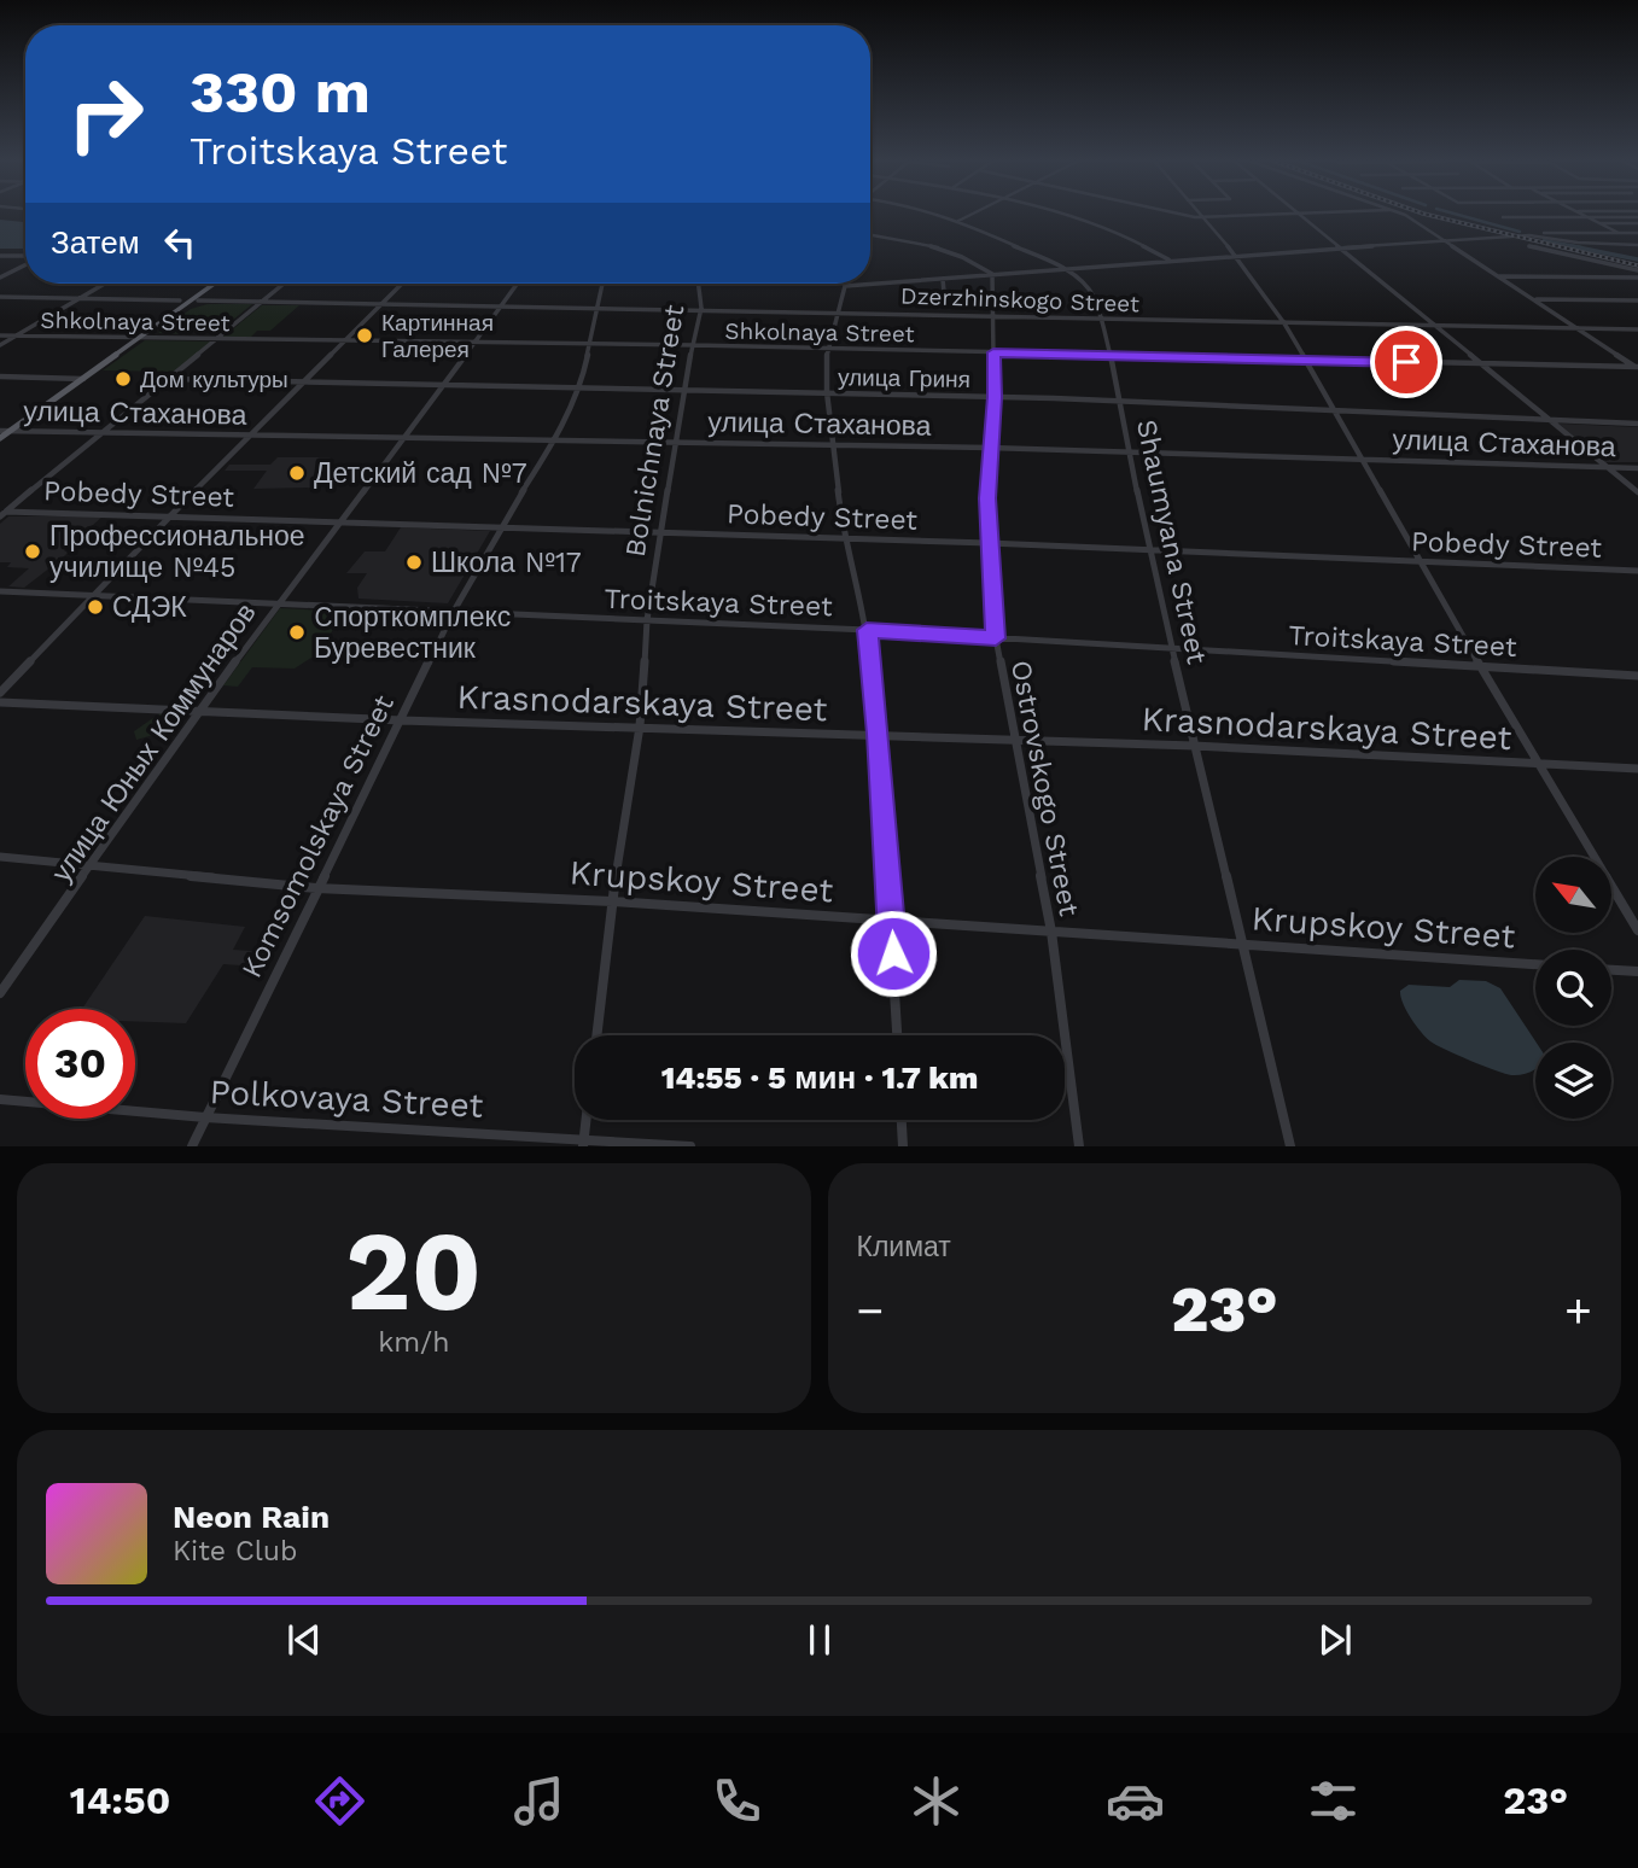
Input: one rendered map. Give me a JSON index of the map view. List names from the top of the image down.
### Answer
{
  "streets": {
    "street": [
      "Dzerzhinskogo Street",
      "Shkolnaya Street",
      "улица Гриня",
      "улица Стаханова",
      "Bolnichnaya Street",
      "Pobedy Street",
      "Shaumyana Street",
      "Troitskaya Street",
      "Krasnodarskaya Street",
      "улица Юных Коммунаров",
      "Ostrovskogo Street",
      "Komsomolskaya Street",
      "Krupskoy Street",
      "Polkovaya Street"
    ]
  },
  "crossings": [
    ["Dzerzhinskogo Street", "Bolnichnaya Street"],
    ["Dzerzhinskogo Street", "Shaumyana Street"],
    ["Dzerzhinskogo Street", "улица Юных Коммунаров"],
    ["Dzerzhinskogo Street", "Ostrovskogo Street"],
    ["Dzerzhinskogo Street", "Komsomolskaya Street"],
    ["Shkolnaya Street", "Bolnichnaya Street"],
    ["Shkolnaya Street", "Shaumyana Street"],
    ["Shkolnaya Street", "улица Юных Коммунаров"],
    ["Shkolnaya Street", "Ostrovskogo Street"],
    ["Shkolnaya Street", "Komsomolskaya Street"],
    ["улица Гриня", "Bolnichnaya Street"],
    ["улица Гриня", "Shaumyana Street"],
    ["улица Гриня", "улица Юных Коммунаров"],
    ["улица Гриня", "Ostrovskogo Street"],
    ["улица Гриня", "Komsomolskaya Street"],
    ["улица Стаханова", "Bolnichnaya Street"],
    ["улица Стаханова", "Shaumyana Street"],
    ["улица Стаханова", "улица Юных Коммунаров"],
    ["улица Стаханова", "Ostrovskogo Street"],
    ["улица Стаханова", "Komsomolskaya Street"],
    ["Bolnichnaya Street", "Pobedy Street"],
    ["Bolnichnaya Street", "Troitskaya Street"],
    ["Bolnichnaya Street", "Krasnodarskaya Street"],
    ["Bolnichnaya Street", "Krupskoy Street"],
    ["Pobedy Street", "Shaumyana Street"],
    ["Pobedy Street", "улица Юных Коммунаров"],
    ["Pobedy Street", "Ostrovskogo Street"],
    ["Pobedy Street", "Komsomolskaya Street"],
    ["Shaumyana Street", "Troitskaya Street"],
    ["Shaumyana Street", "Krasnodarskaya Street"],
    ["Shaumyana Street", "Krupskoy Street"],
    ["Troitskaya Street", "улица Юных Коммунаров"],
    ["Troitskaya Street", "Ostrovskogo Street"],
    ["Troitskaya Street", "Komsomolskaya Street"],
    ["Krasnodarskaya Street", "улица Юных Коммунаров"],
    ["Krasnodarskaya Street", "Ostrovskogo Street"],
    ["Krasnodarskaya Street", "Komsomolskaya Street"],
    ["улица Юных Коммунаров", "Krupskoy Street"],
    ["Ostrovskogo Street", "Krupskoy Street"],
    ["Komsomolskaya Street", "Krupskoy Street"],
    ["Komsomolskaya Street", "Polkovaya Street"]
  ],
  "places": [
    "Картинная Галерея",
    "Дом культуры",
    "Детский сад №7",
    "Профессиональное училище №45",
    "Школа №17",
    "СДЭК",
    "Cпорткомплекс Буревестник"
  ],
  "north": "top left",
  "page": {
    "turn": ["330 m", "Troitskaya Street"],
    "then": "Затем",
    "limit": "30",
    "trip": "14:55 · 5 мин · 1.7 km",
    "tile": [
      ["20", "km/h"],
      "Климат"
    ],
    "heat": ["−", "23°", "+"],
    "song": ["Neon Rain", "Kite Club"],
    "tabs": ["14:50", "23°"]
  }
}
